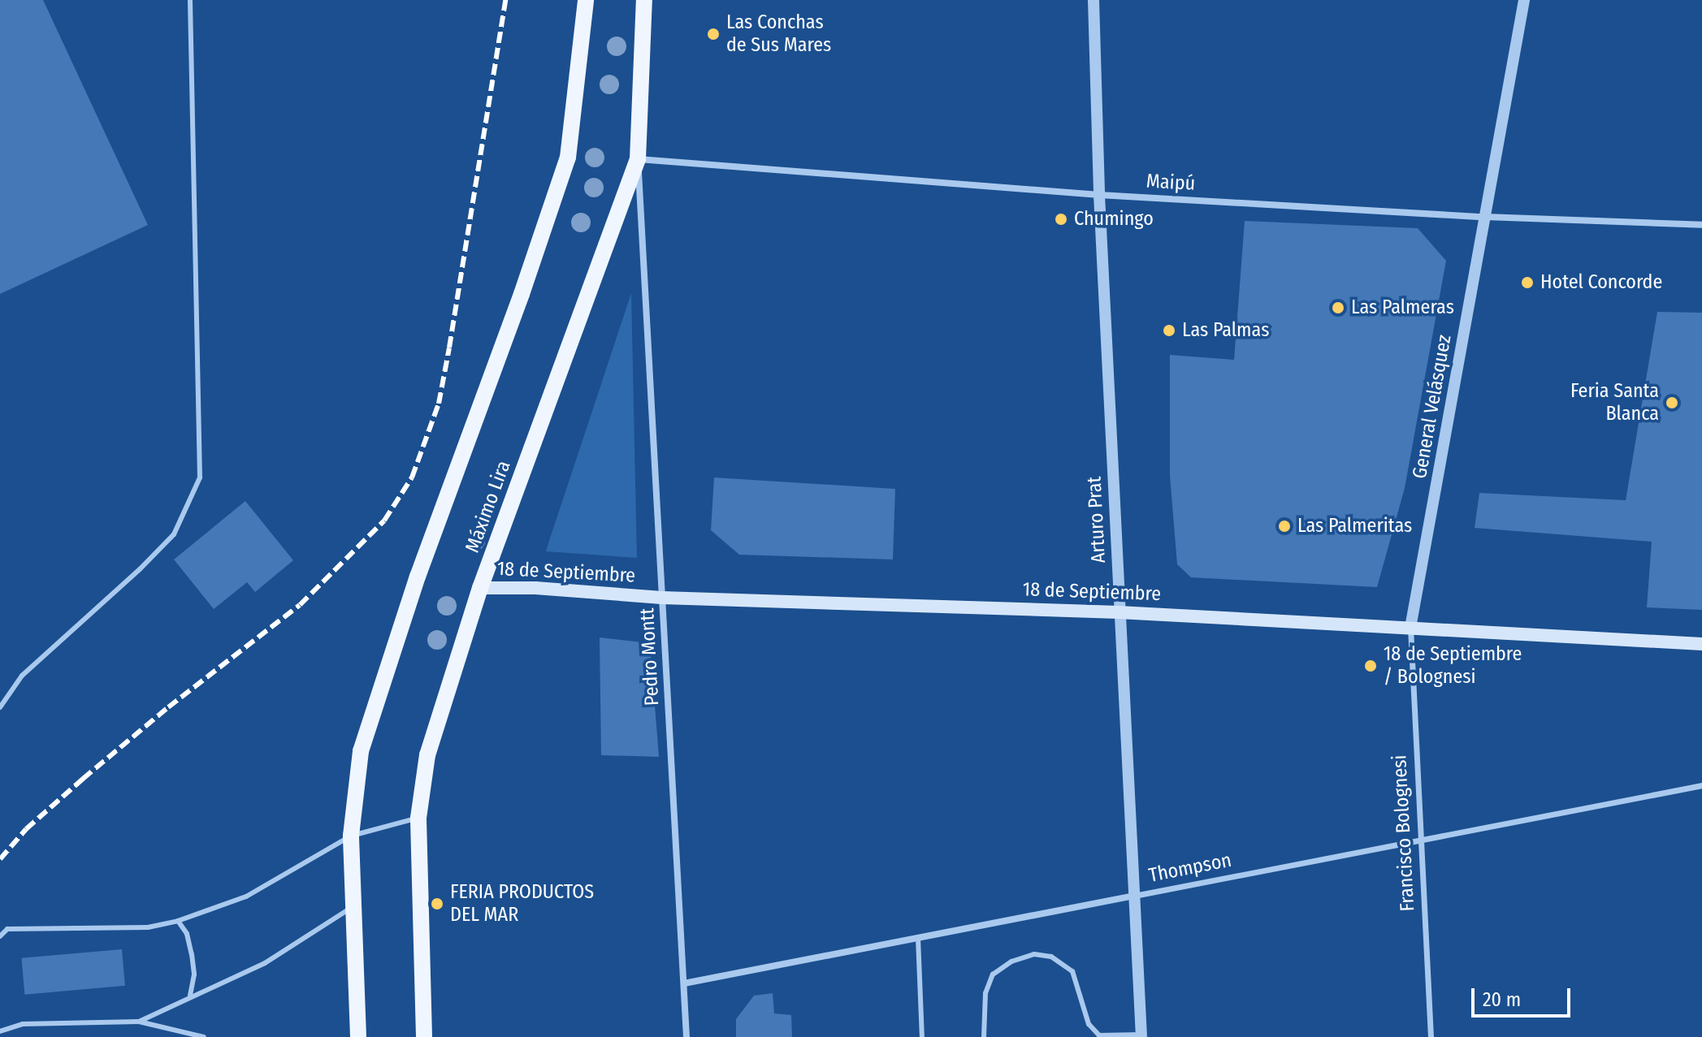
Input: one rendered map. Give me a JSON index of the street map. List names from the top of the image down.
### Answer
{
  "streets": {
    "main road": ["Máximo Lira", "18 de Septiembre"],
    "street": [
      "Maipú",
      "General Velásquez",
      "Arturo Prat",
      "Pedro Montt",
      "Francisco Bolognesi",
      "Thompson"
    ]
  },
  "crossings": [
    ["Maipú", "General Velásquez"],
    ["Maipú", "Máximo Lira"],
    ["Maipú", "Arturo Prat"],
    ["Maipú", "Pedro Montt"],
    ["General Velásquez", "18 de Septiembre"],
    ["General Velásquez", "Francisco Bolognesi"],
    ["Máximo Lira", "18 de Septiembre"],
    ["Máximo Lira", "Pedro Montt"],
    ["Arturo Prat", "18 de Septiembre"],
    ["Arturo Prat", "Thompson"],
    ["18 de Septiembre", "Pedro Montt"],
    ["18 de Septiembre", "Francisco Bolognesi"],
    ["Pedro Montt", "Thompson"],
    ["Francisco Bolognesi", "Thompson"]
  ],
  "places": [
    "Las Conchas de Sus Mares",
    "Chumingo",
    "Hotel Concorde",
    "Las Palmeras",
    "Las Palmas",
    "Feria Santa Blanca",
    "Las Palmeritas",
    "18 de Septiembre / Bolognesi",
    "FERIA PRODUCTOS DEL MAR"
  ],
  "scale_bar": "20 m"
}
